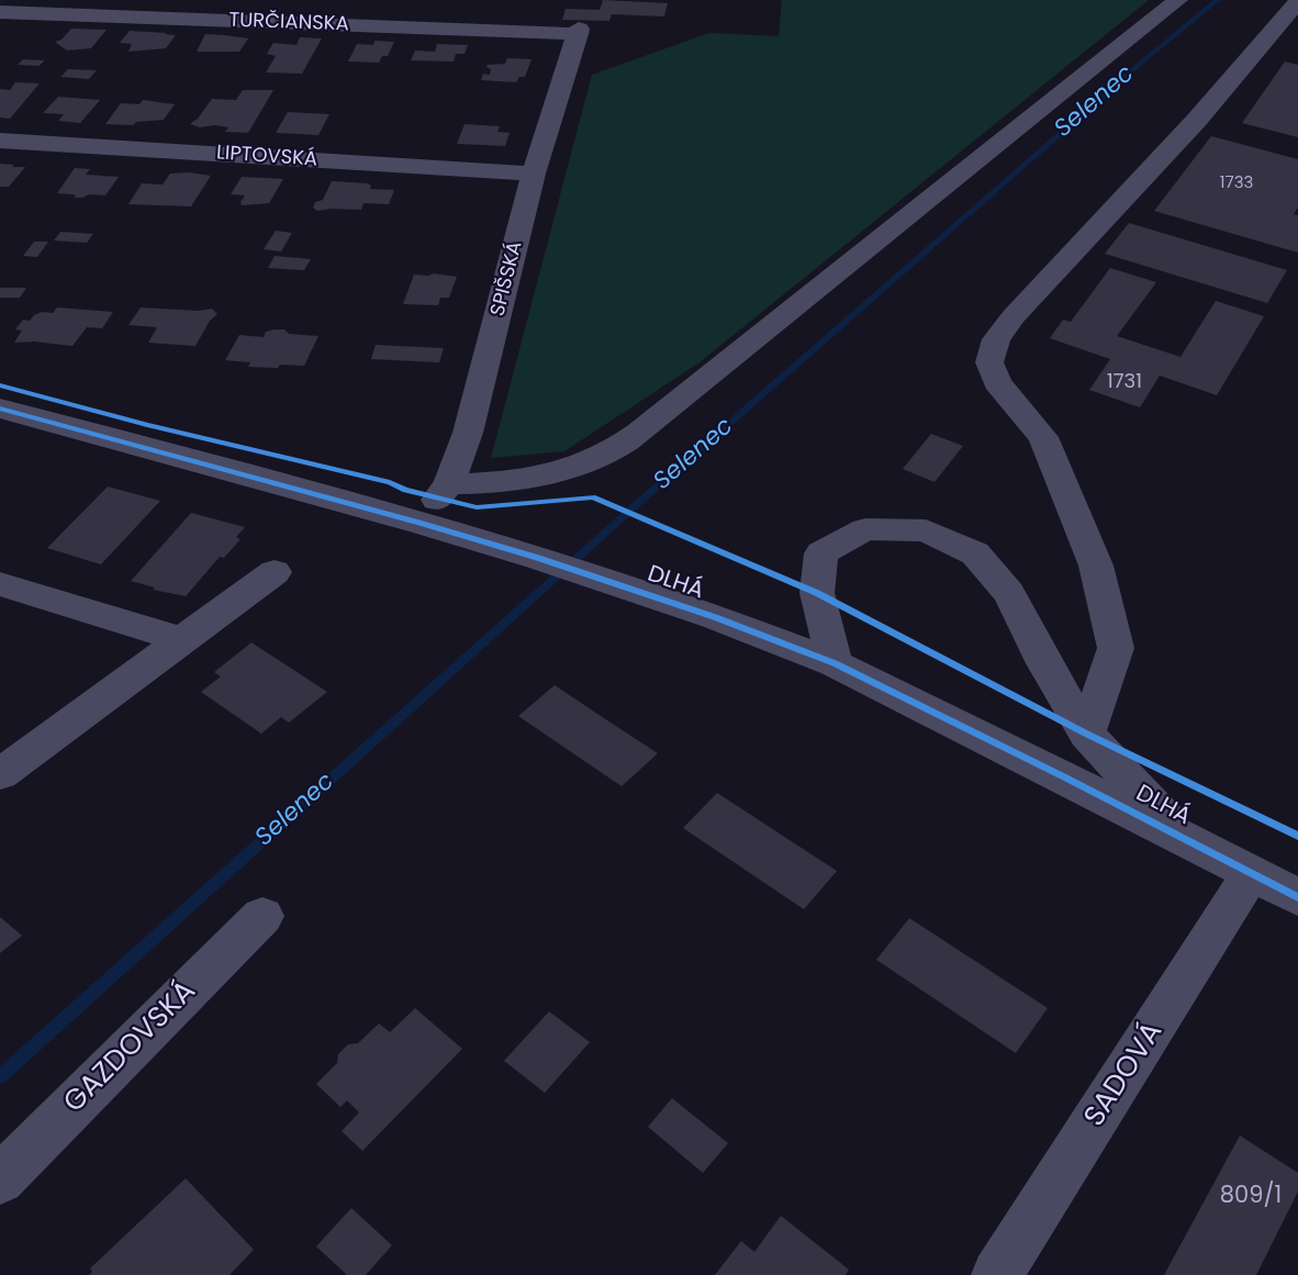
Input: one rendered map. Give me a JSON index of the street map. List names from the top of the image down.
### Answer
{
  "streets": {
    "street": [
      "TURČIANSKA",
      "LIPTOVSKÁ",
      "SPIŠSKÁ",
      "DLHÁ",
      "GAZDOVSKÁ",
      "SADOVÁ"
    ]
  },
  "crossings": [
    ["TURČIANSKA", "SPIŠSKÁ"],
    ["LIPTOVSKÁ", "SPIŠSKÁ"],
    ["SPIŠSKÁ", "DLHÁ"],
    ["DLHÁ", "SADOVÁ"]
  ],
  "water": ["Selenec"],
  "house_numbers": ["1733", "1731", "809/1"]
}
